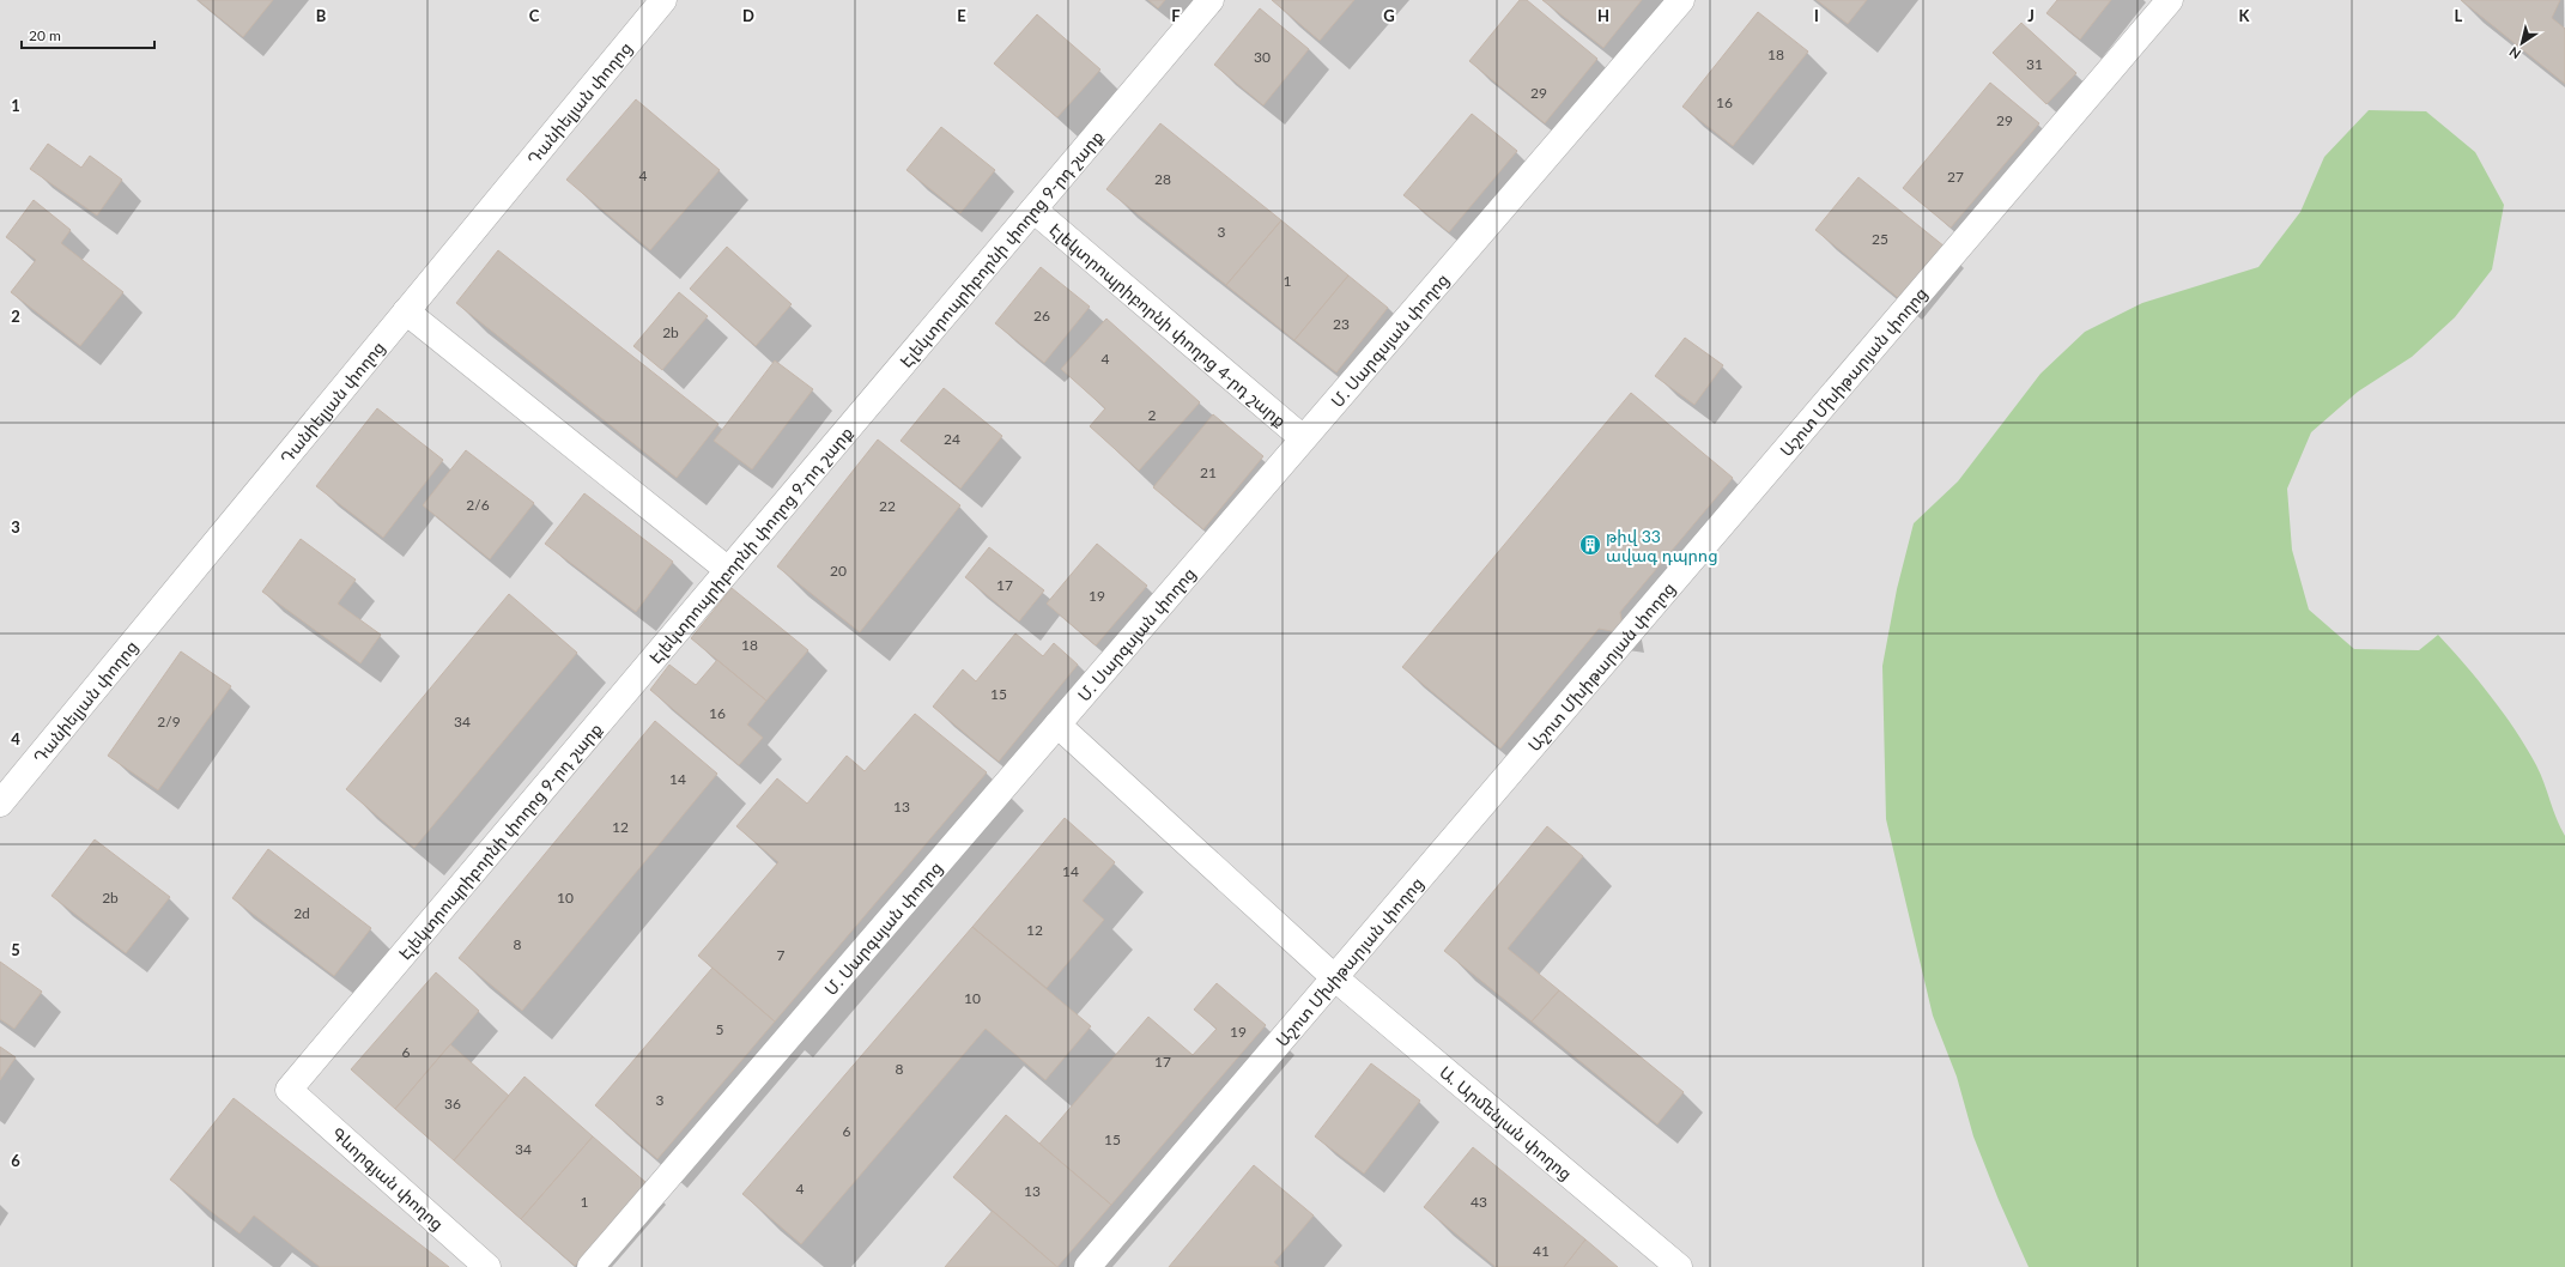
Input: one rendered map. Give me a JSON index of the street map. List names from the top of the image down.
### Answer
{
  "streets": {
    "street": [
      "Դանիելյան փողոց",
      "Էլեկտրոպրիբորնի փողոց 9-րդ շարք",
      "Էլեկտրոպրիբորնի փողոց 4-րդ շարք",
      "Մ. Սարգսյան փողոց",
      "Աշոտ Մխիթարյան փողոց",
      "Ա. Արմենյան փողոց",
      "Գևորգյան փողոց"
    ]
  },
  "crossings": [
    ["Էլեկտրոպրիբորնի փողոց 9-րդ շարք", "Էլեկտրոպրիբորնի փողոց 4-րդ շարք"],
    ["Էլեկտրոպրիբորնի փողոց 9-րդ շարք", "Գևորգյան փողոց"],
    ["Էլեկտրոպրիբորնի փողոց 4-րդ շարք", "Մ. Սարգսյան փողոց"],
    ["Մ. Սարգսյան փողոց", "Ա. Արմենյան փողոց"],
    ["Աշոտ Մխիթարյան փողոց", "Ա. Արմենյան փողոց"]
  ],
  "places": {
    "building": ["թիվ 33 ավագ դպրոց"]
  },
  "house_numbers": [
    "18",
    "30",
    "31",
    "29",
    "16",
    "29",
    "4",
    "27",
    "28",
    "3",
    "25",
    "1",
    "26",
    "23",
    "2b",
    "4",
    "2",
    "24",
    "21",
    "2/6",
    "22",
    "20",
    "17",
    "19",
    "18",
    "15",
    "16",
    "2/9",
    "34",
    "14",
    "13",
    "12",
    "14",
    "2b",
    "10",
    "2d",
    "12",
    "8",
    "7",
    "10",
    "5",
    "19",
    "6",
    "17",
    "8",
    "3",
    "36",
    "6",
    "15",
    "34",
    "4",
    "13",
    "1",
    "43",
    "41"
  ],
  "scale_bar": "20 m",
  "north": "bottom left",
  "grid": {
    "columns": [
      "B",
      "C",
      "D",
      "E",
      "F",
      "G",
      "H",
      "I",
      "J",
      "K",
      "L"
    ],
    "rows": [
      "1",
      "2",
      "3",
      "4",
      "5",
      "6"
    ]
  }
}
